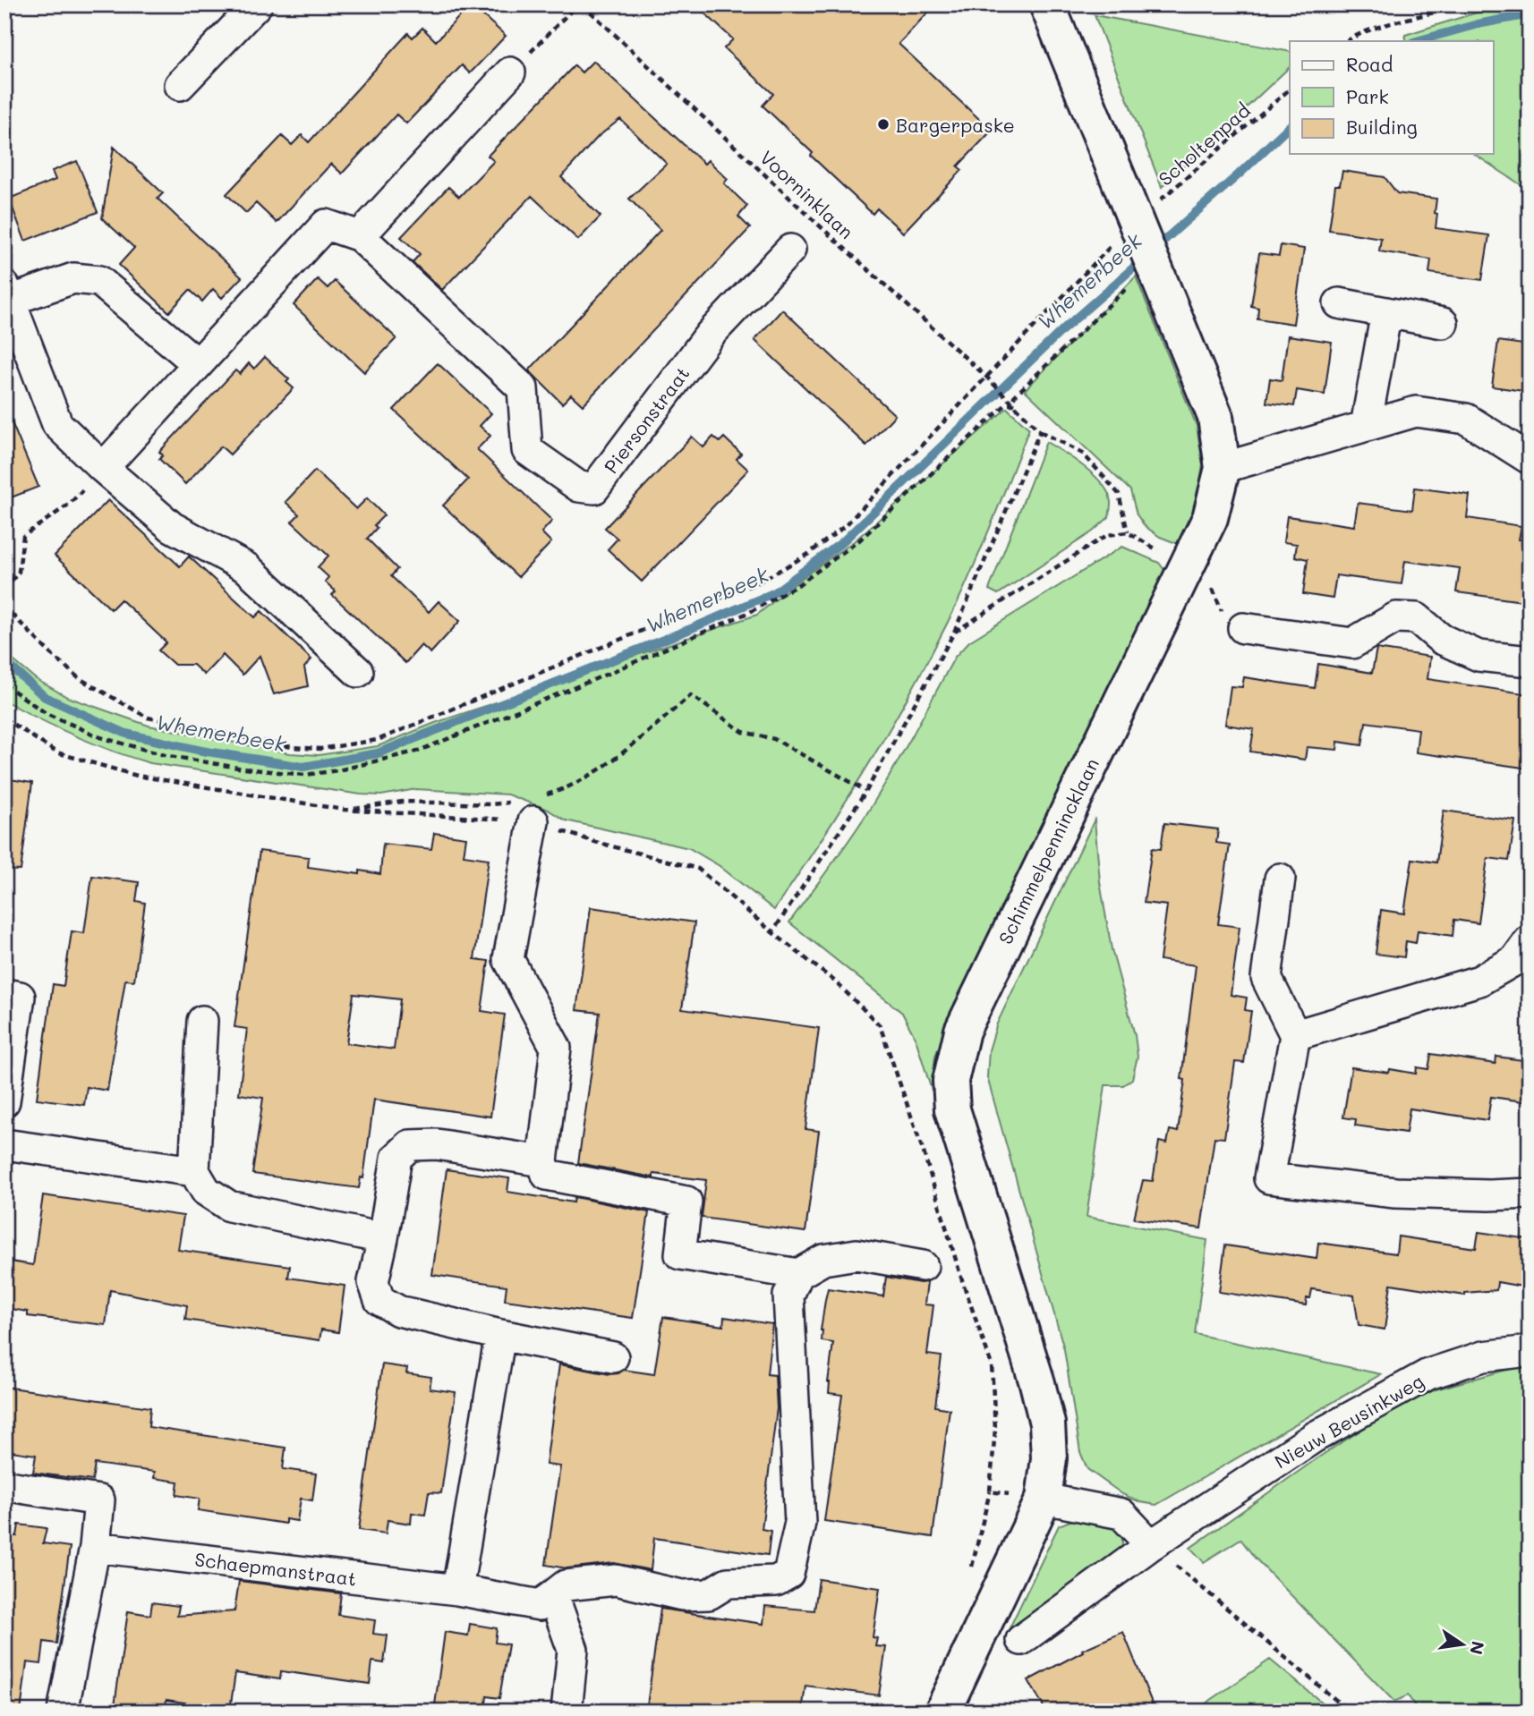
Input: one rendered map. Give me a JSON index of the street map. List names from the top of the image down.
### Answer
{
  "streets": {
    "street": [
      "Piersonstraat",
      "Schimmelpennincklaan",
      "Nieuw Beusinkweg",
      "Schaepmanstraat"
    ],
    "path": ["Scholtenpad", "Voorninklaan"]
  },
  "crossings": [
    ["Scholtenpad", "Voorninklaan"],
    ["Scholtenpad", "Schimmelpennincklaan"]
  ],
  "water": ["Whemerbeek"],
  "places": ["Bargerpaske"],
  "legend": ["Road", "Park", "Building"],
  "north": "right"
}
